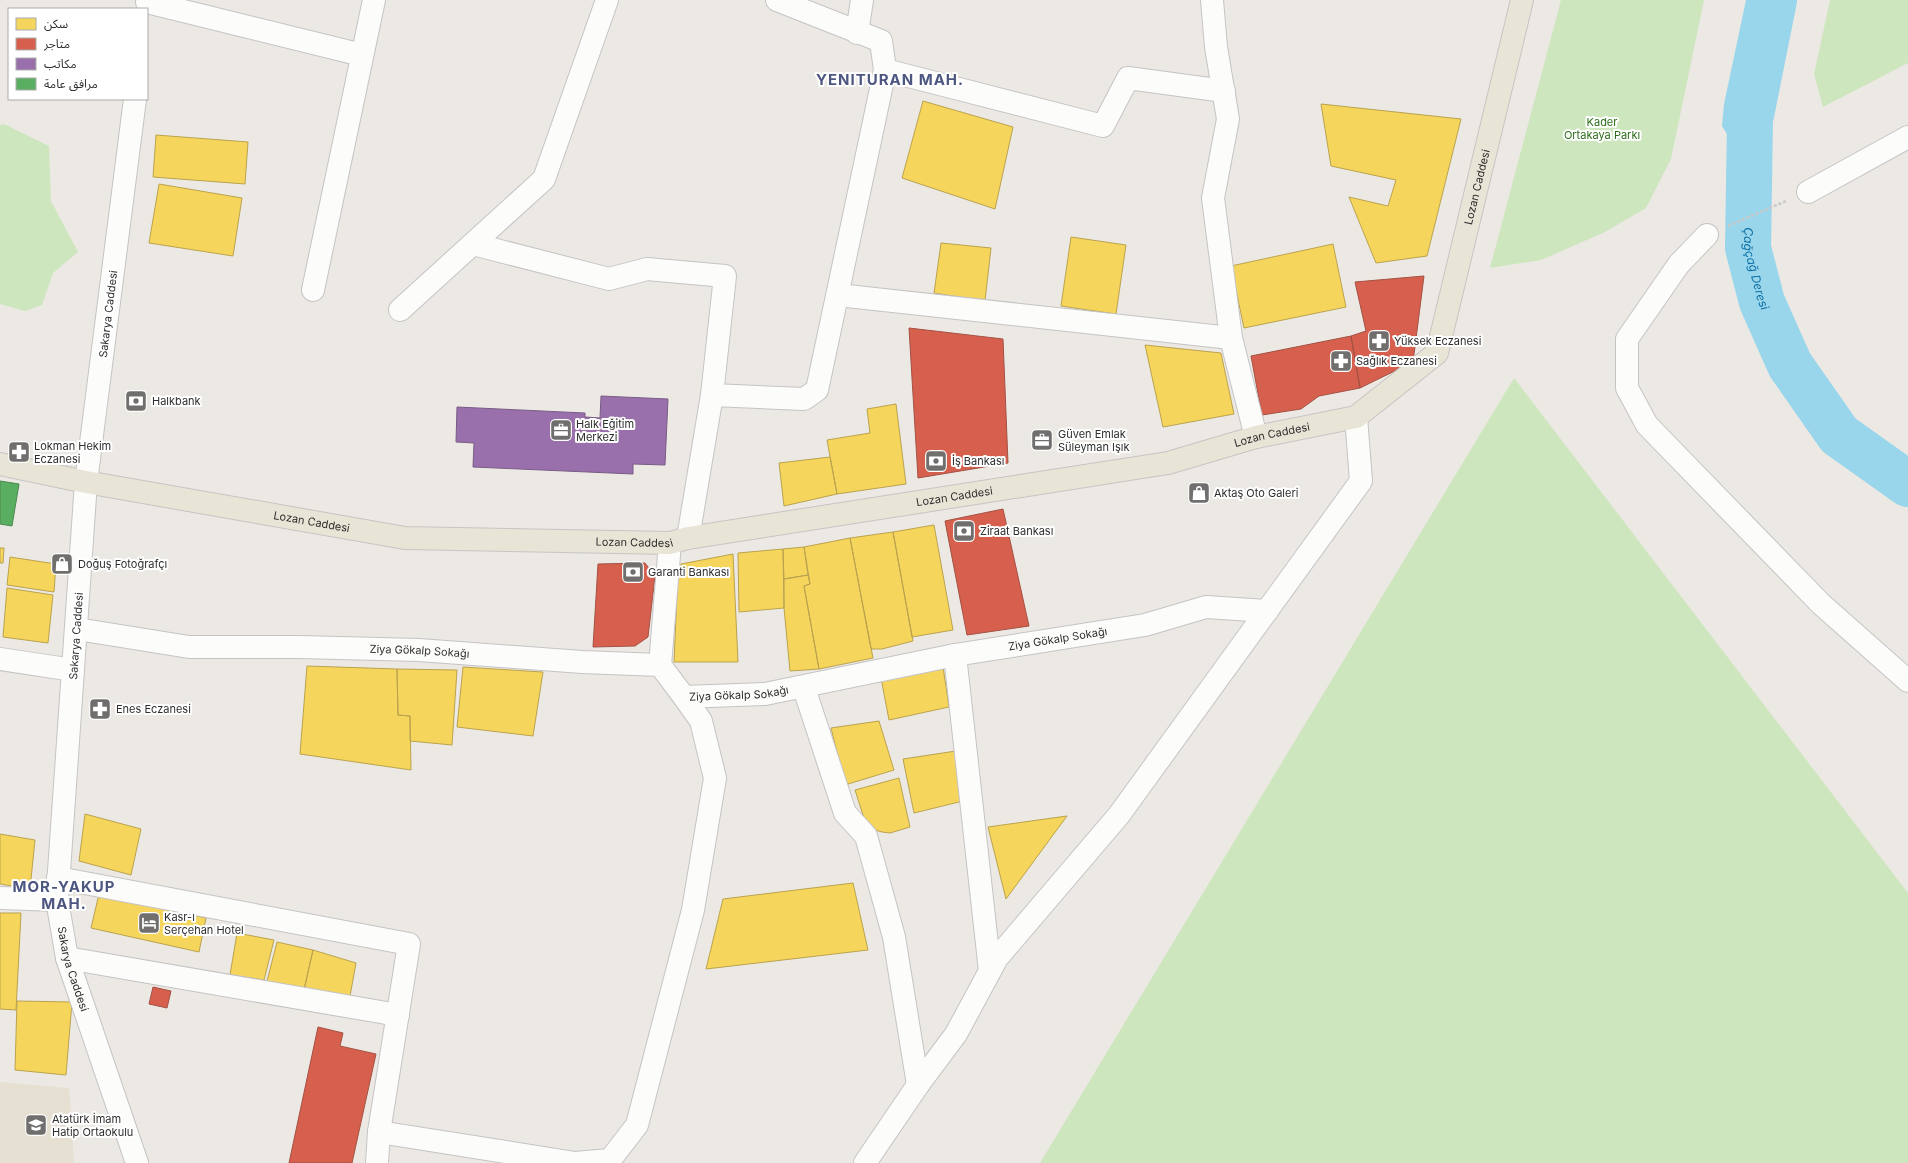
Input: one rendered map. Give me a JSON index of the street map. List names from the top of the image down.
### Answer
{
  "streets": {
    "main road": ["Lozan Caddesi"],
    "street": ["Sakarya Caddesi", "Ziya Gökalp Sokağı"]
  },
  "crossings": [
    ["Lozan Caddesi", "Sakarya Caddesi"],
    ["Sakarya Caddesi", "Ziya Gökalp Sokağı"]
  ],
  "districts": ["YENITURAN MAH.", "MOR-YAKUP MAH."],
  "water": ["Çağçağ Deresi"],
  "parks": ["Kader Ortakaya Parkı"],
  "places": {
    "pharmacy": [
      "Yüksek Eczanesi",
      "Sağlık Eczanesi",
      "Lokman Hekim Eczanesi",
      "Enes Eczanesi"
    ],
    "bank": [
      "Halkbank",
      "İş Bankası",
      "Ziraat Bankası",
      "Garanti Bankası"
    ],
    "office": ["Halk Eğitim Merkezi", "Güven Emlak Süleyman Işık"],
    "shop": ["Aktaş Oto Galeri", "Doğuş Fotoğrafçı"],
    "hotel": ["Kasr-ı Serçehan Hotel"],
    "school or university": ["Atatürk İmam Hatip Ortaokulu"]
  },
  "legend": [
    "سكن",
    "متاجر",
    "مكاتب",
    "مرافق عامة"
  ]
}
